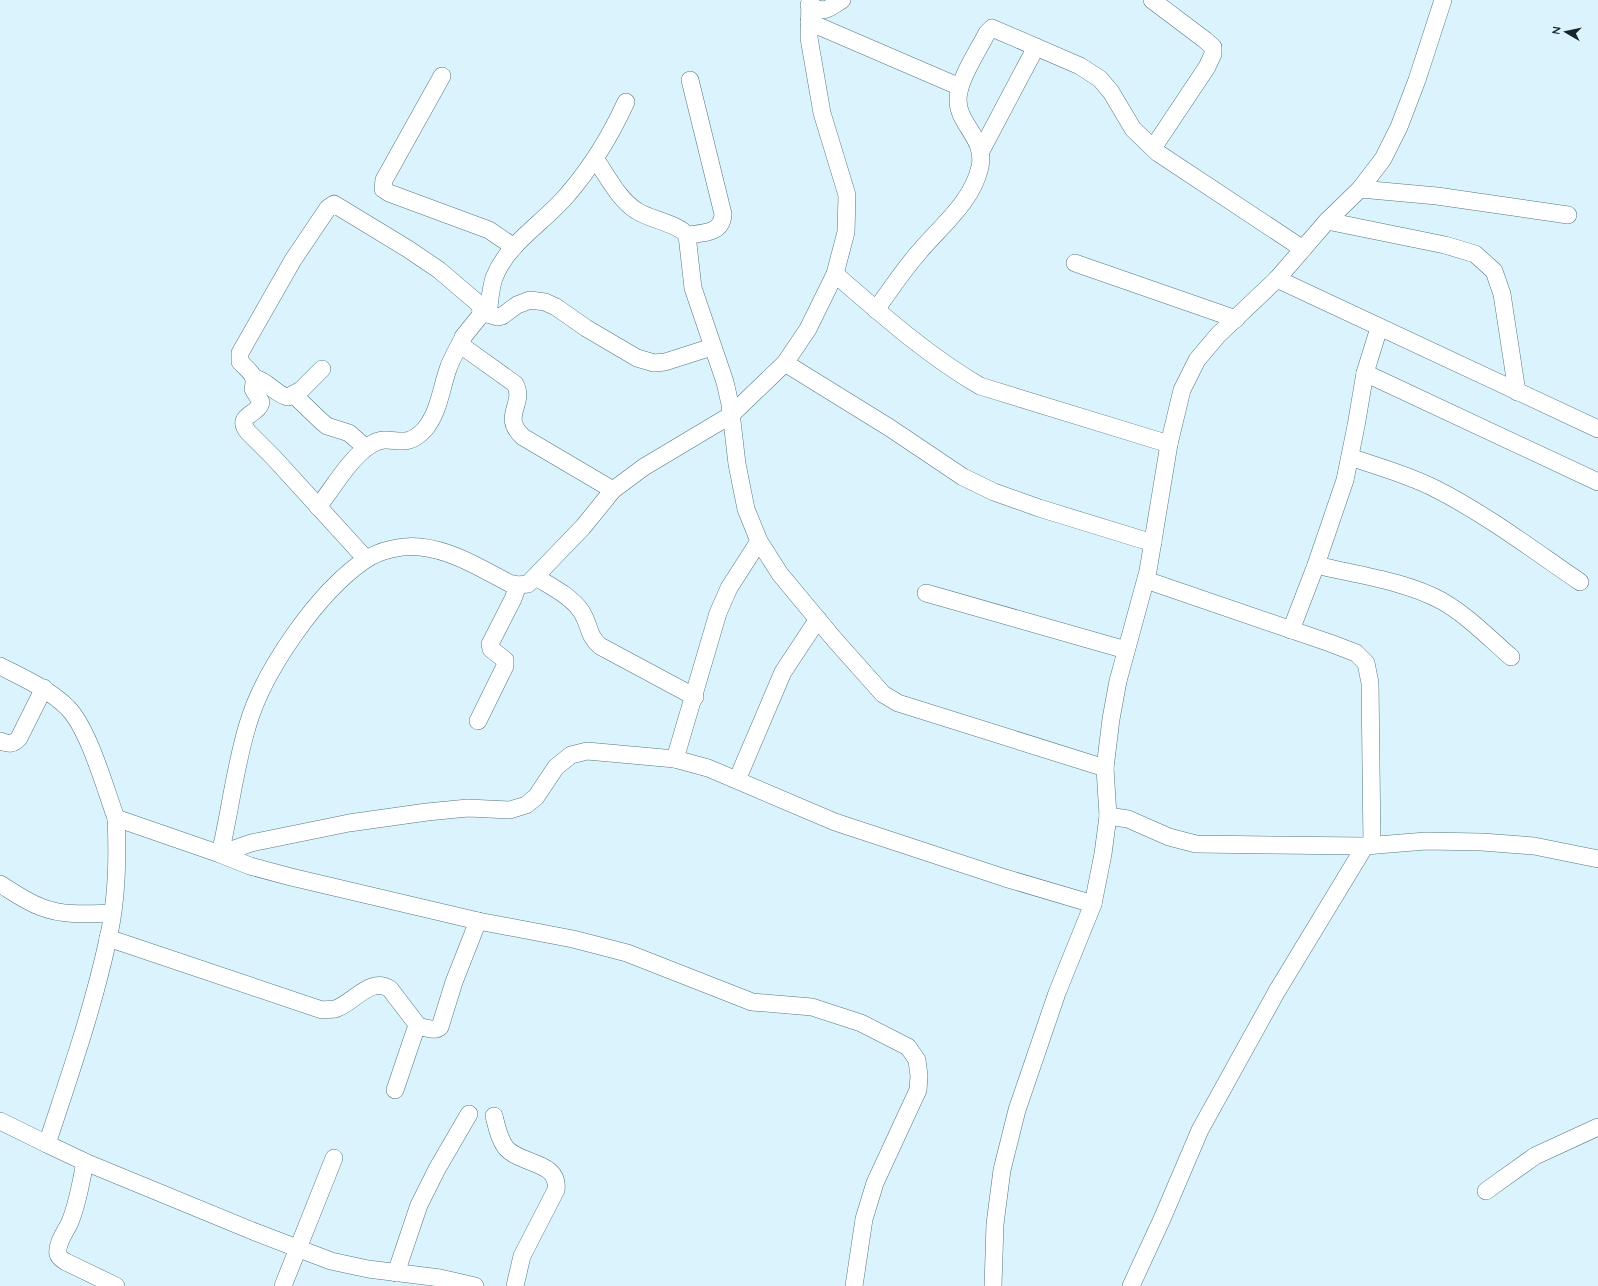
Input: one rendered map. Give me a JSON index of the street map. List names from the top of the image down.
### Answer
{
  "north": "left"
}
